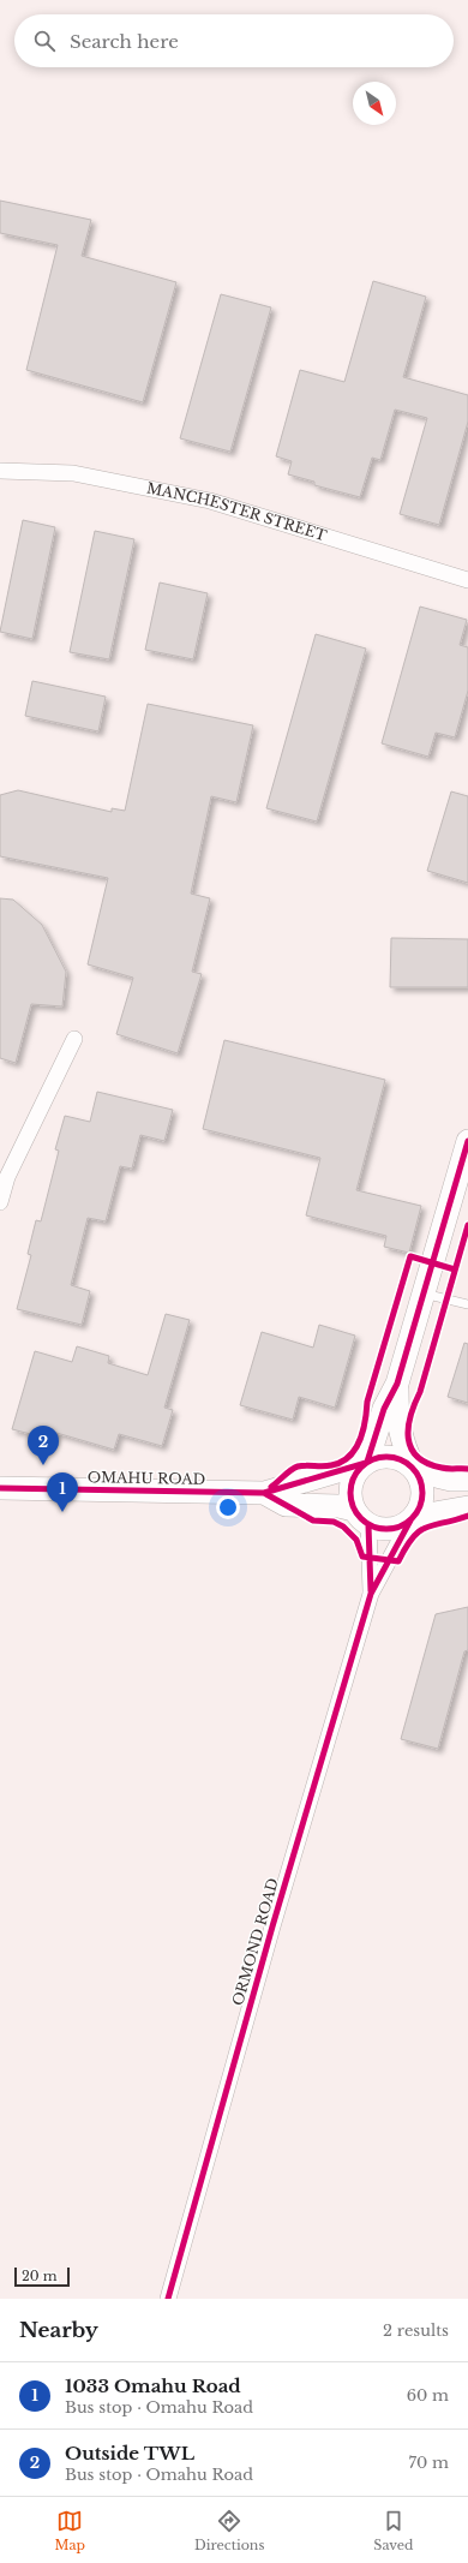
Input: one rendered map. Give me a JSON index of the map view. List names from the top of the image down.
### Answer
{
  "streets": {
    "main road": ["OMAHU ROAD"],
    "street": ["MANCHESTER STREET", "ORMOND ROAD"]
  },
  "crossings": [
    ["OMAHU ROAD", "ORMOND ROAD"]
  ],
  "scale_bar": "20 m",
  "north": "bottom right",
  "page": {
    "search": "Search here",
    "pins": ["2", "1"],
    "scale": "20 m",
    "heading": ["Nearby", "2 results"],
    "list": [
      {
        "mark": "1",
        "name": "1033 Omahu Road",
        "note": "Bus stop · Omahu Road",
        "value": "60 m"
      },
      {
        "mark": "2",
        "name": "Outside TWL",
        "note": "Bus stop · Omahu Road",
        "value": "70 m"
      }
    ],
    "nav": ["Map", "Directions", "Saved"]
  }
}
